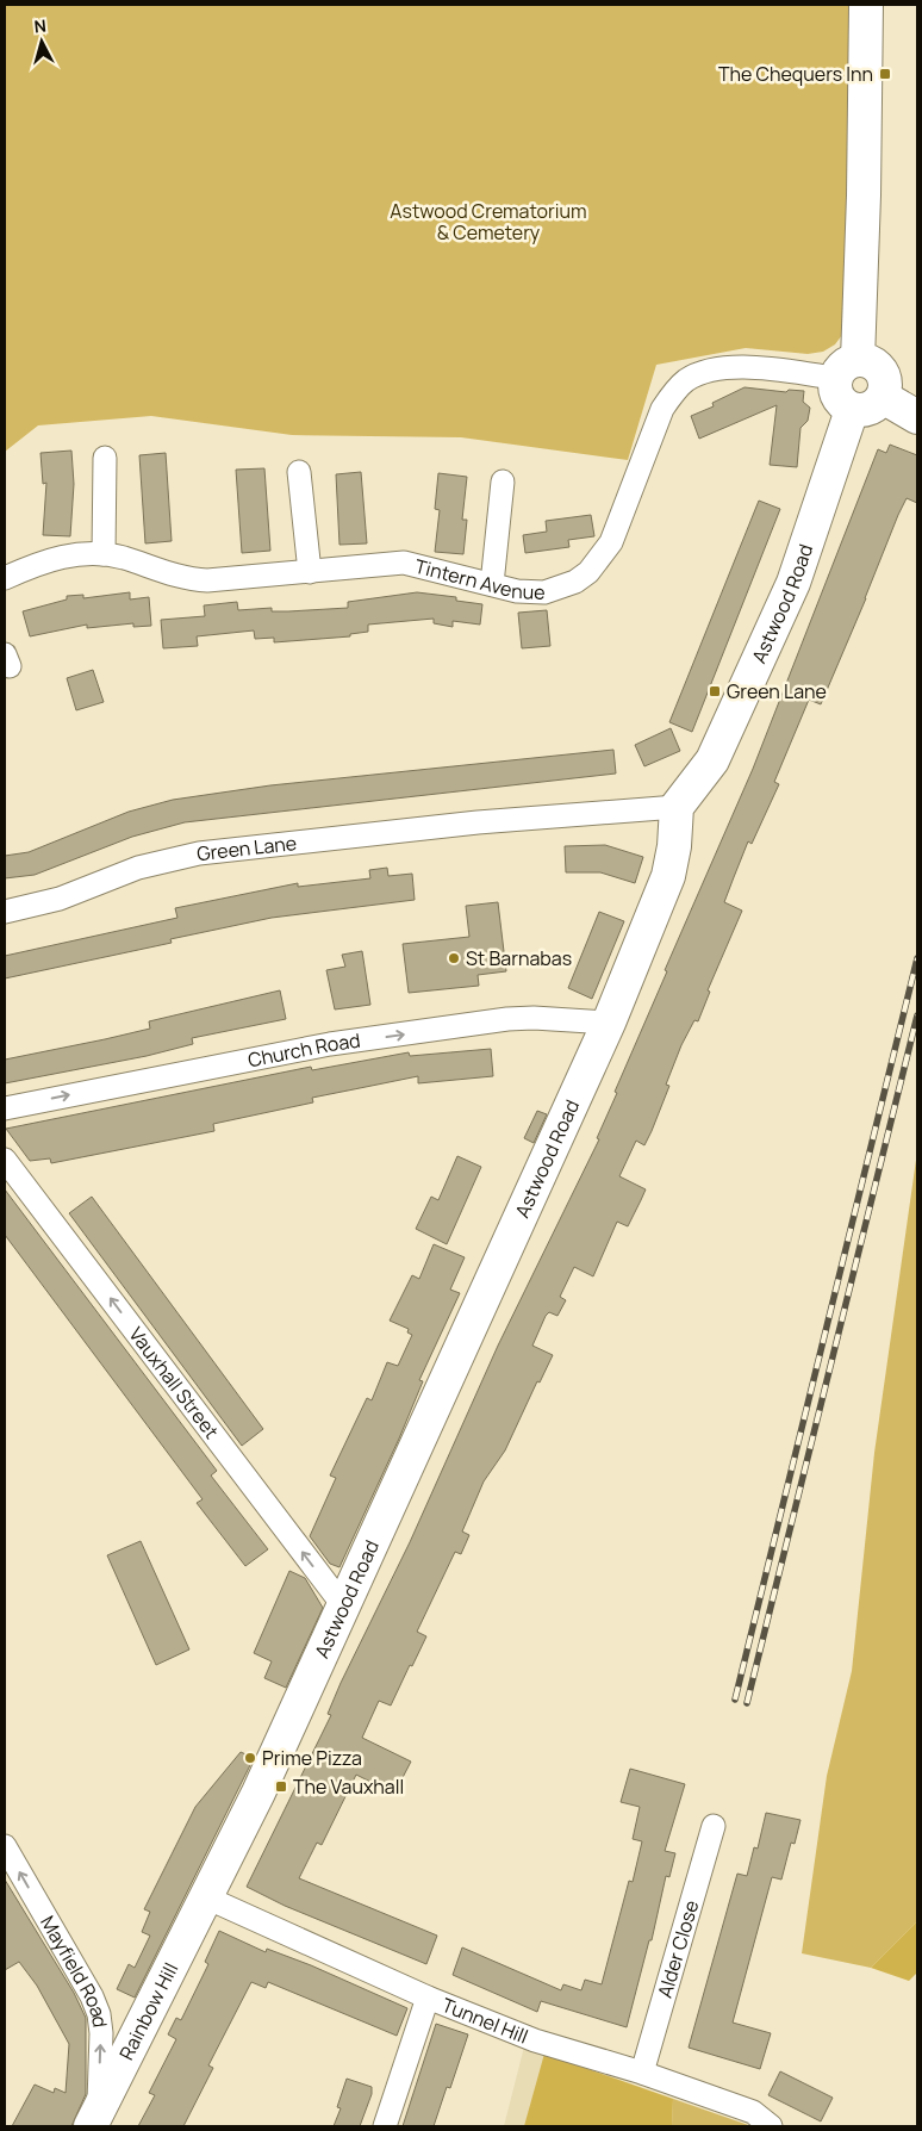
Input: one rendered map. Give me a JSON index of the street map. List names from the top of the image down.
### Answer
{
  "streets": {
    "main road": ["Astwood Road", "Rainbow Hill"],
    "street": [
      "Tintern Avenue",
      "Green Lane",
      "Church Road",
      "Vauxhall Street",
      "Alder Close",
      "Mayfield Road",
      "Tunnel Hill"
    ]
  },
  "crossings": [
    ["Tintern Avenue", "Astwood Road"],
    ["Astwood Road", "Green Lane"],
    ["Astwood Road", "Church Road"],
    ["Astwood Road", "Vauxhall Street"],
    ["Astwood Road", "Rainbow Hill"],
    ["Astwood Road", "Tunnel Hill"],
    ["Alder Close", "Tunnel Hill"],
    ["Mayfield Road", "Rainbow Hill"],
    ["Rainbow Hill", "Tunnel Hill"]
  ],
  "one_way": ["Church Road", "Vauxhall Street", "Mayfield Road"],
  "parks": ["Astwood Crematorium & Cemetery"],
  "places": {
    "transit": ["The Chequers Inn", "Green Lane", "The Vauxhall"],
    "other": ["St Barnabas", "Prime Pizza"]
  },
  "north": "top"
}
